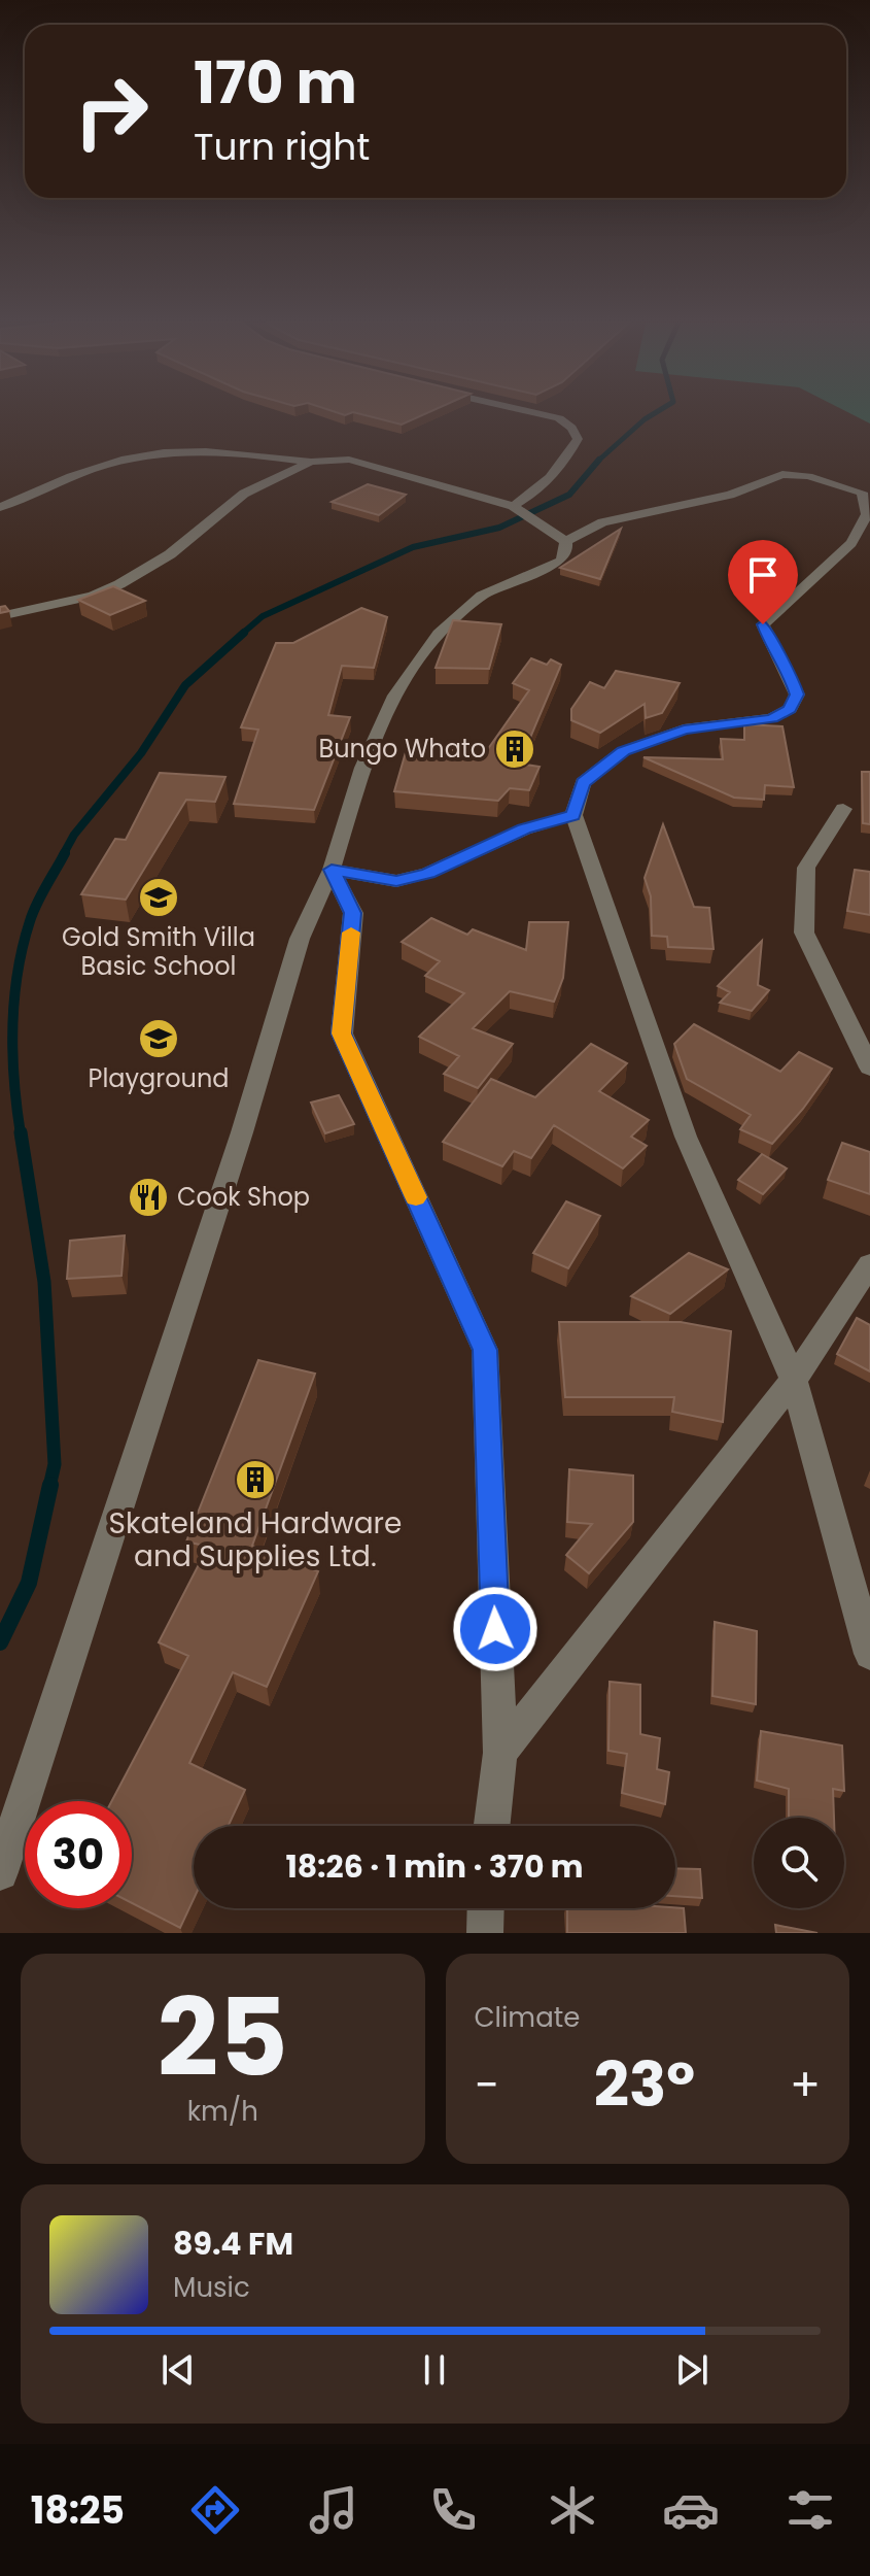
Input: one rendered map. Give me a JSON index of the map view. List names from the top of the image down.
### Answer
{
  "places": {
    "building": ["Bungo Whato", "Skateland Hardware and Supplies Ltd."],
    "school or university": ["Gold Smith Villa Basic School", "Playground"],
    "restaurant": ["Cook Shop"]
  },
  "page": {
    "turn": ["170 m", "Turn right"],
    "limit": "30",
    "trip": "18:26 · 1 min · 370 m",
    "tile": [
      ["25", "km/h"],
      "Climate"
    ],
    "heat": ["−", "23°", "+"],
    "song": ["89.4 FM", "Music"],
    "tabs": "18:25"
  }
}
